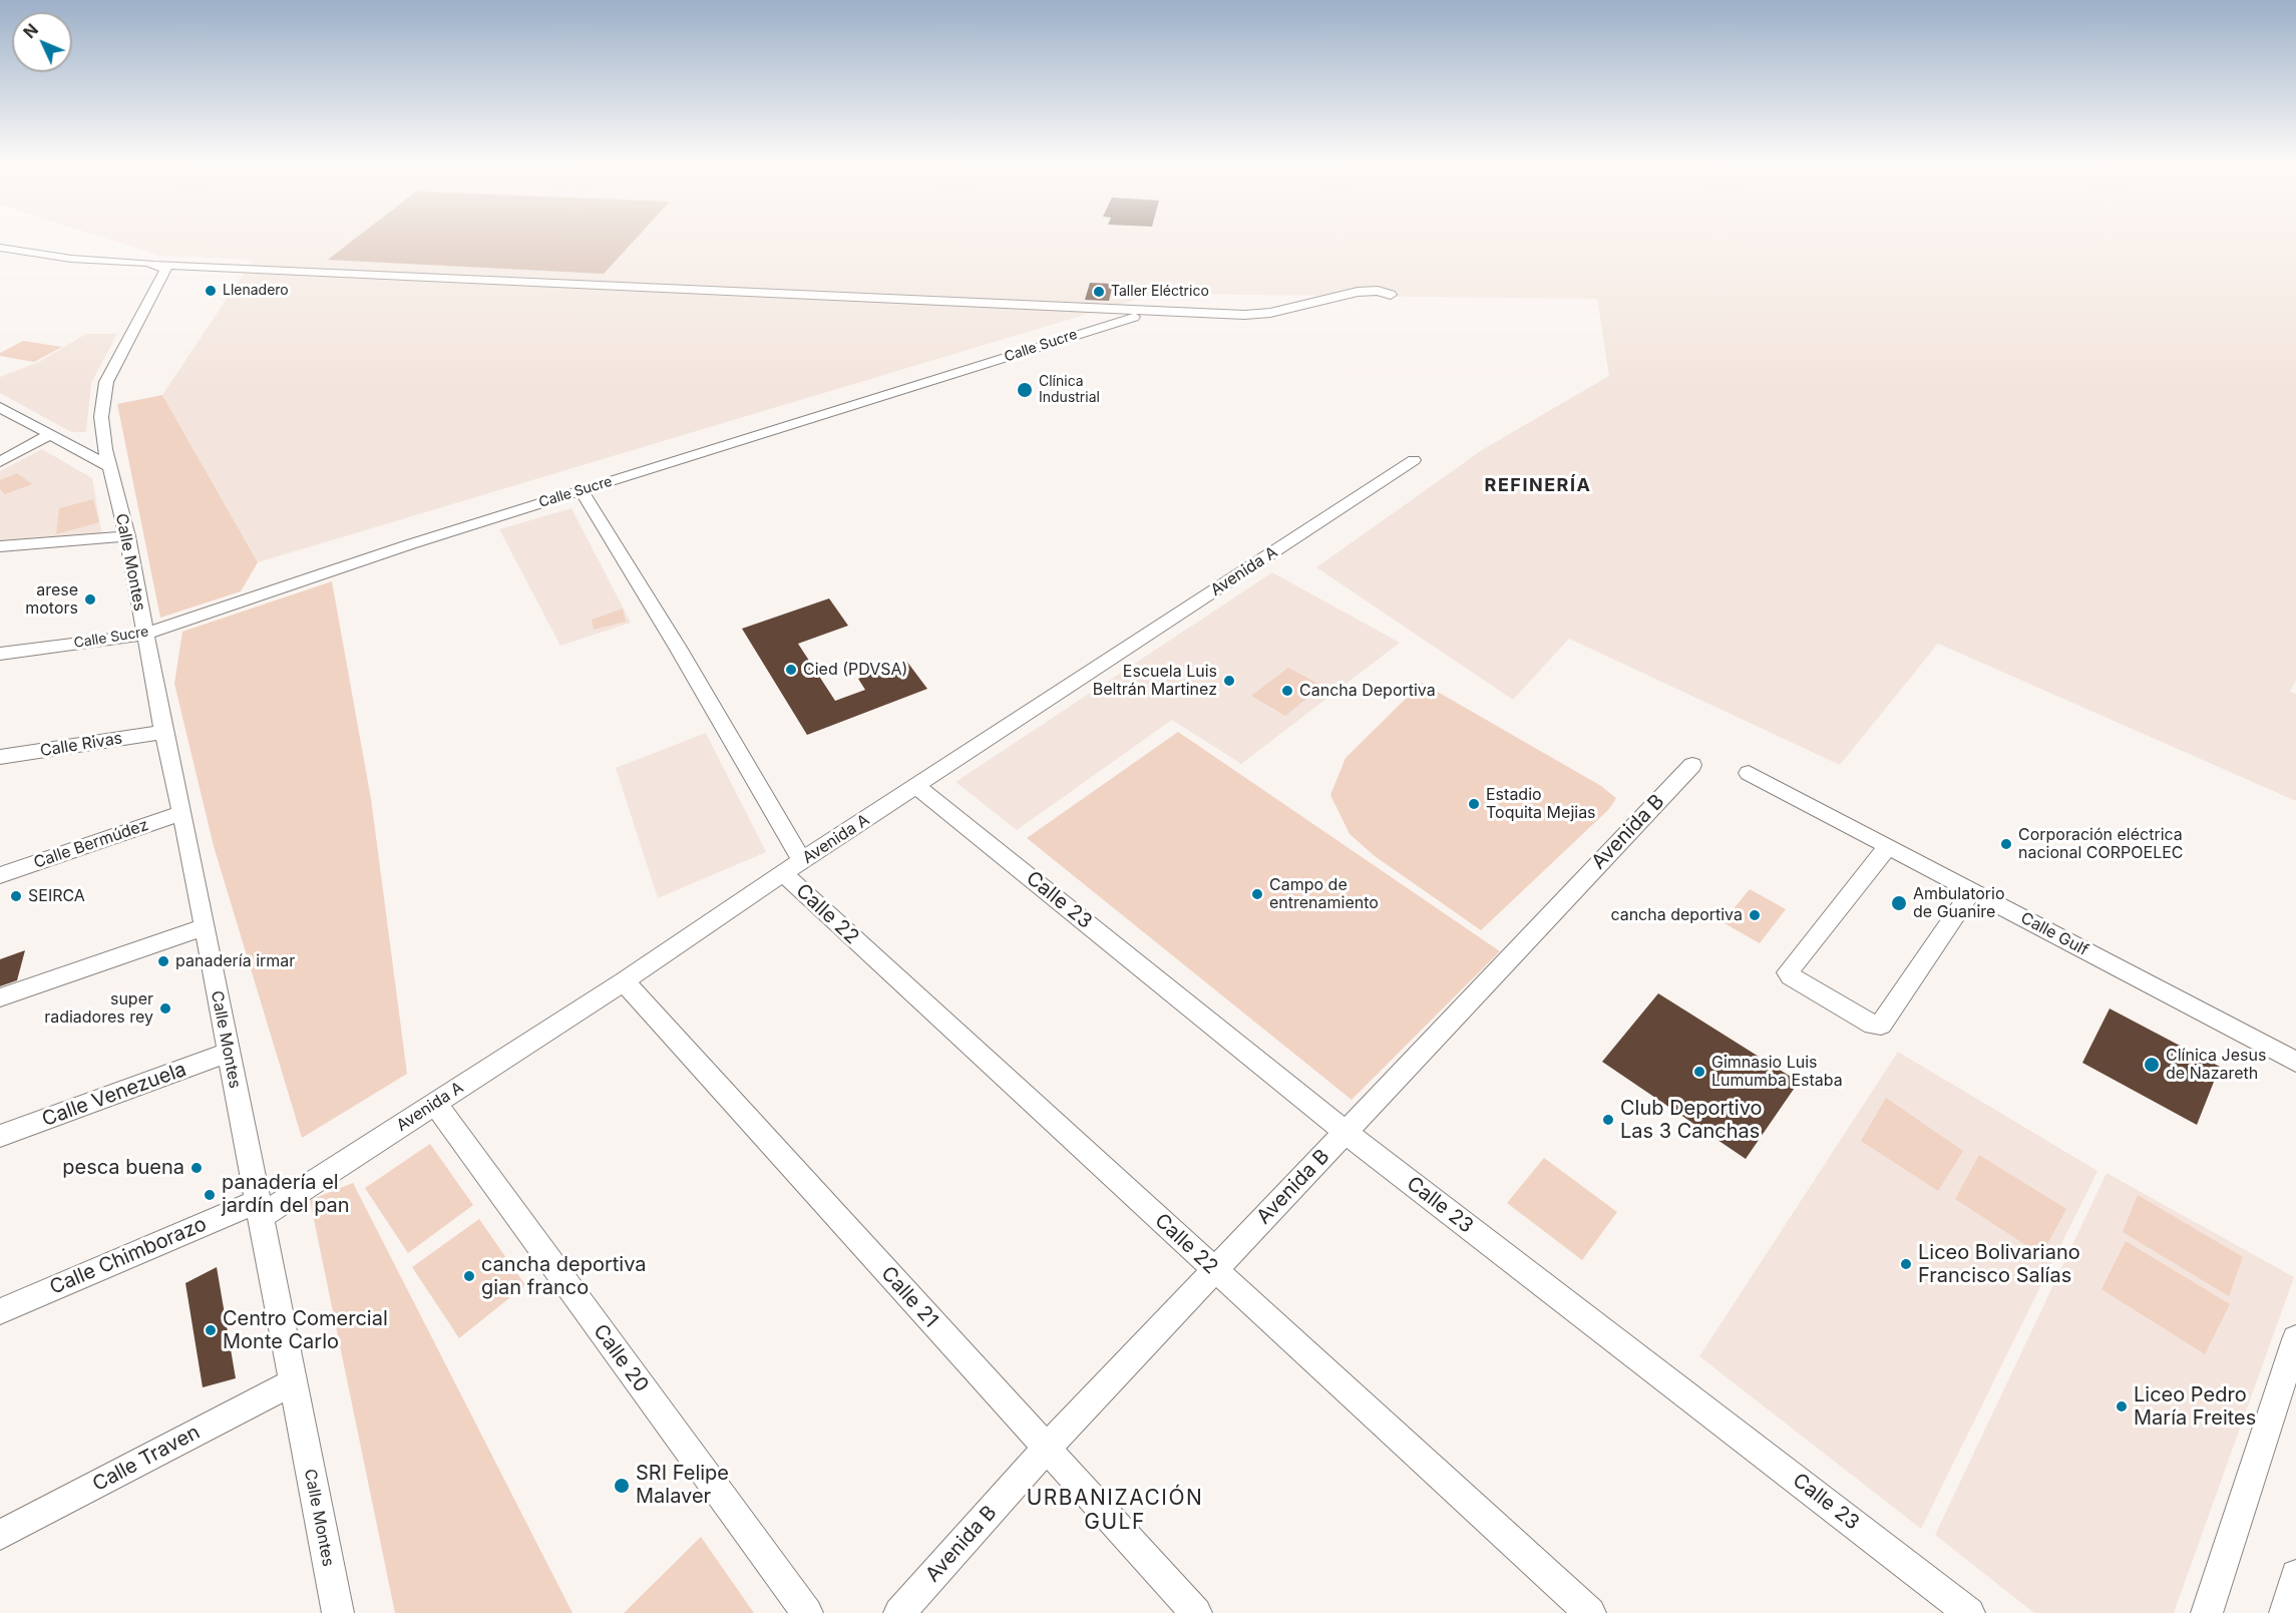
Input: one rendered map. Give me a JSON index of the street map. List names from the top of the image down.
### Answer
{
  "streets": {
    "street": [
      "Calle Sucre",
      "Calle Montes",
      "Avenida A",
      "Calle Rivas",
      "Avenida B",
      "Calle Bermúdez",
      "Calle 23",
      "Calle 22",
      "Calle Gulf",
      "Calle Venezuela",
      "Calle Chimborazo",
      "Calle 21",
      "Calle 20",
      "Calle Traven"
    ]
  },
  "crossings": [
    ["Calle Sucre", "Calle Montes"],
    ["Calle Sucre", "Calle 22"],
    ["Calle Montes", "Avenida A"],
    ["Calle Montes", "Calle Rivas"],
    ["Calle Montes", "Calle Bermúdez"],
    ["Calle Montes", "Calle Venezuela"],
    ["Calle Montes", "Calle Chimborazo"],
    ["Calle Montes", "Calle Traven"],
    ["Avenida A", "Calle 23"],
    ["Avenida A", "Calle 22"],
    ["Avenida A", "Calle Chimborazo"],
    ["Avenida A", "Calle 21"],
    ["Avenida A", "Calle 20"],
    ["Avenida B", "Calle 23"],
    ["Avenida B", "Calle 22"],
    ["Avenida B", "Calle 21"]
  ],
  "districts": ["REFINERÍA", "URBANIZACIÓN GULF"],
  "places": [
    "Llenadero",
    "Taller Eléctrico",
    "Clínica Industrial",
    "arese motors",
    "Cied (PDVSA)",
    "Escuela Luis Beltrán Martinez",
    "Cancha Deportiva",
    "Estadio Toquita Mejias",
    "Corporación eléctrica nacional CORPOELEC",
    "Campo de entrenamiento",
    "SEIRCA",
    "Ambulatorio de Guanire",
    "cancha deportiva",
    "panadería irmar",
    "super radiadores rey",
    "Clínica Jesus de Nazareth",
    "Gimnasio Luis Lumumba Estaba",
    "Club Deportivo Las 3 Canchas",
    "pesca buena",
    "panadería el jardín del pan",
    "Liceo Bolivariano Francisco Salías",
    "cancha deportiva gian franco",
    "Centro Comercial Monte Carlo",
    "Liceo Pedro María Freites",
    "SRI Felipe Malaver"
  ],
  "north": "top left"
}
